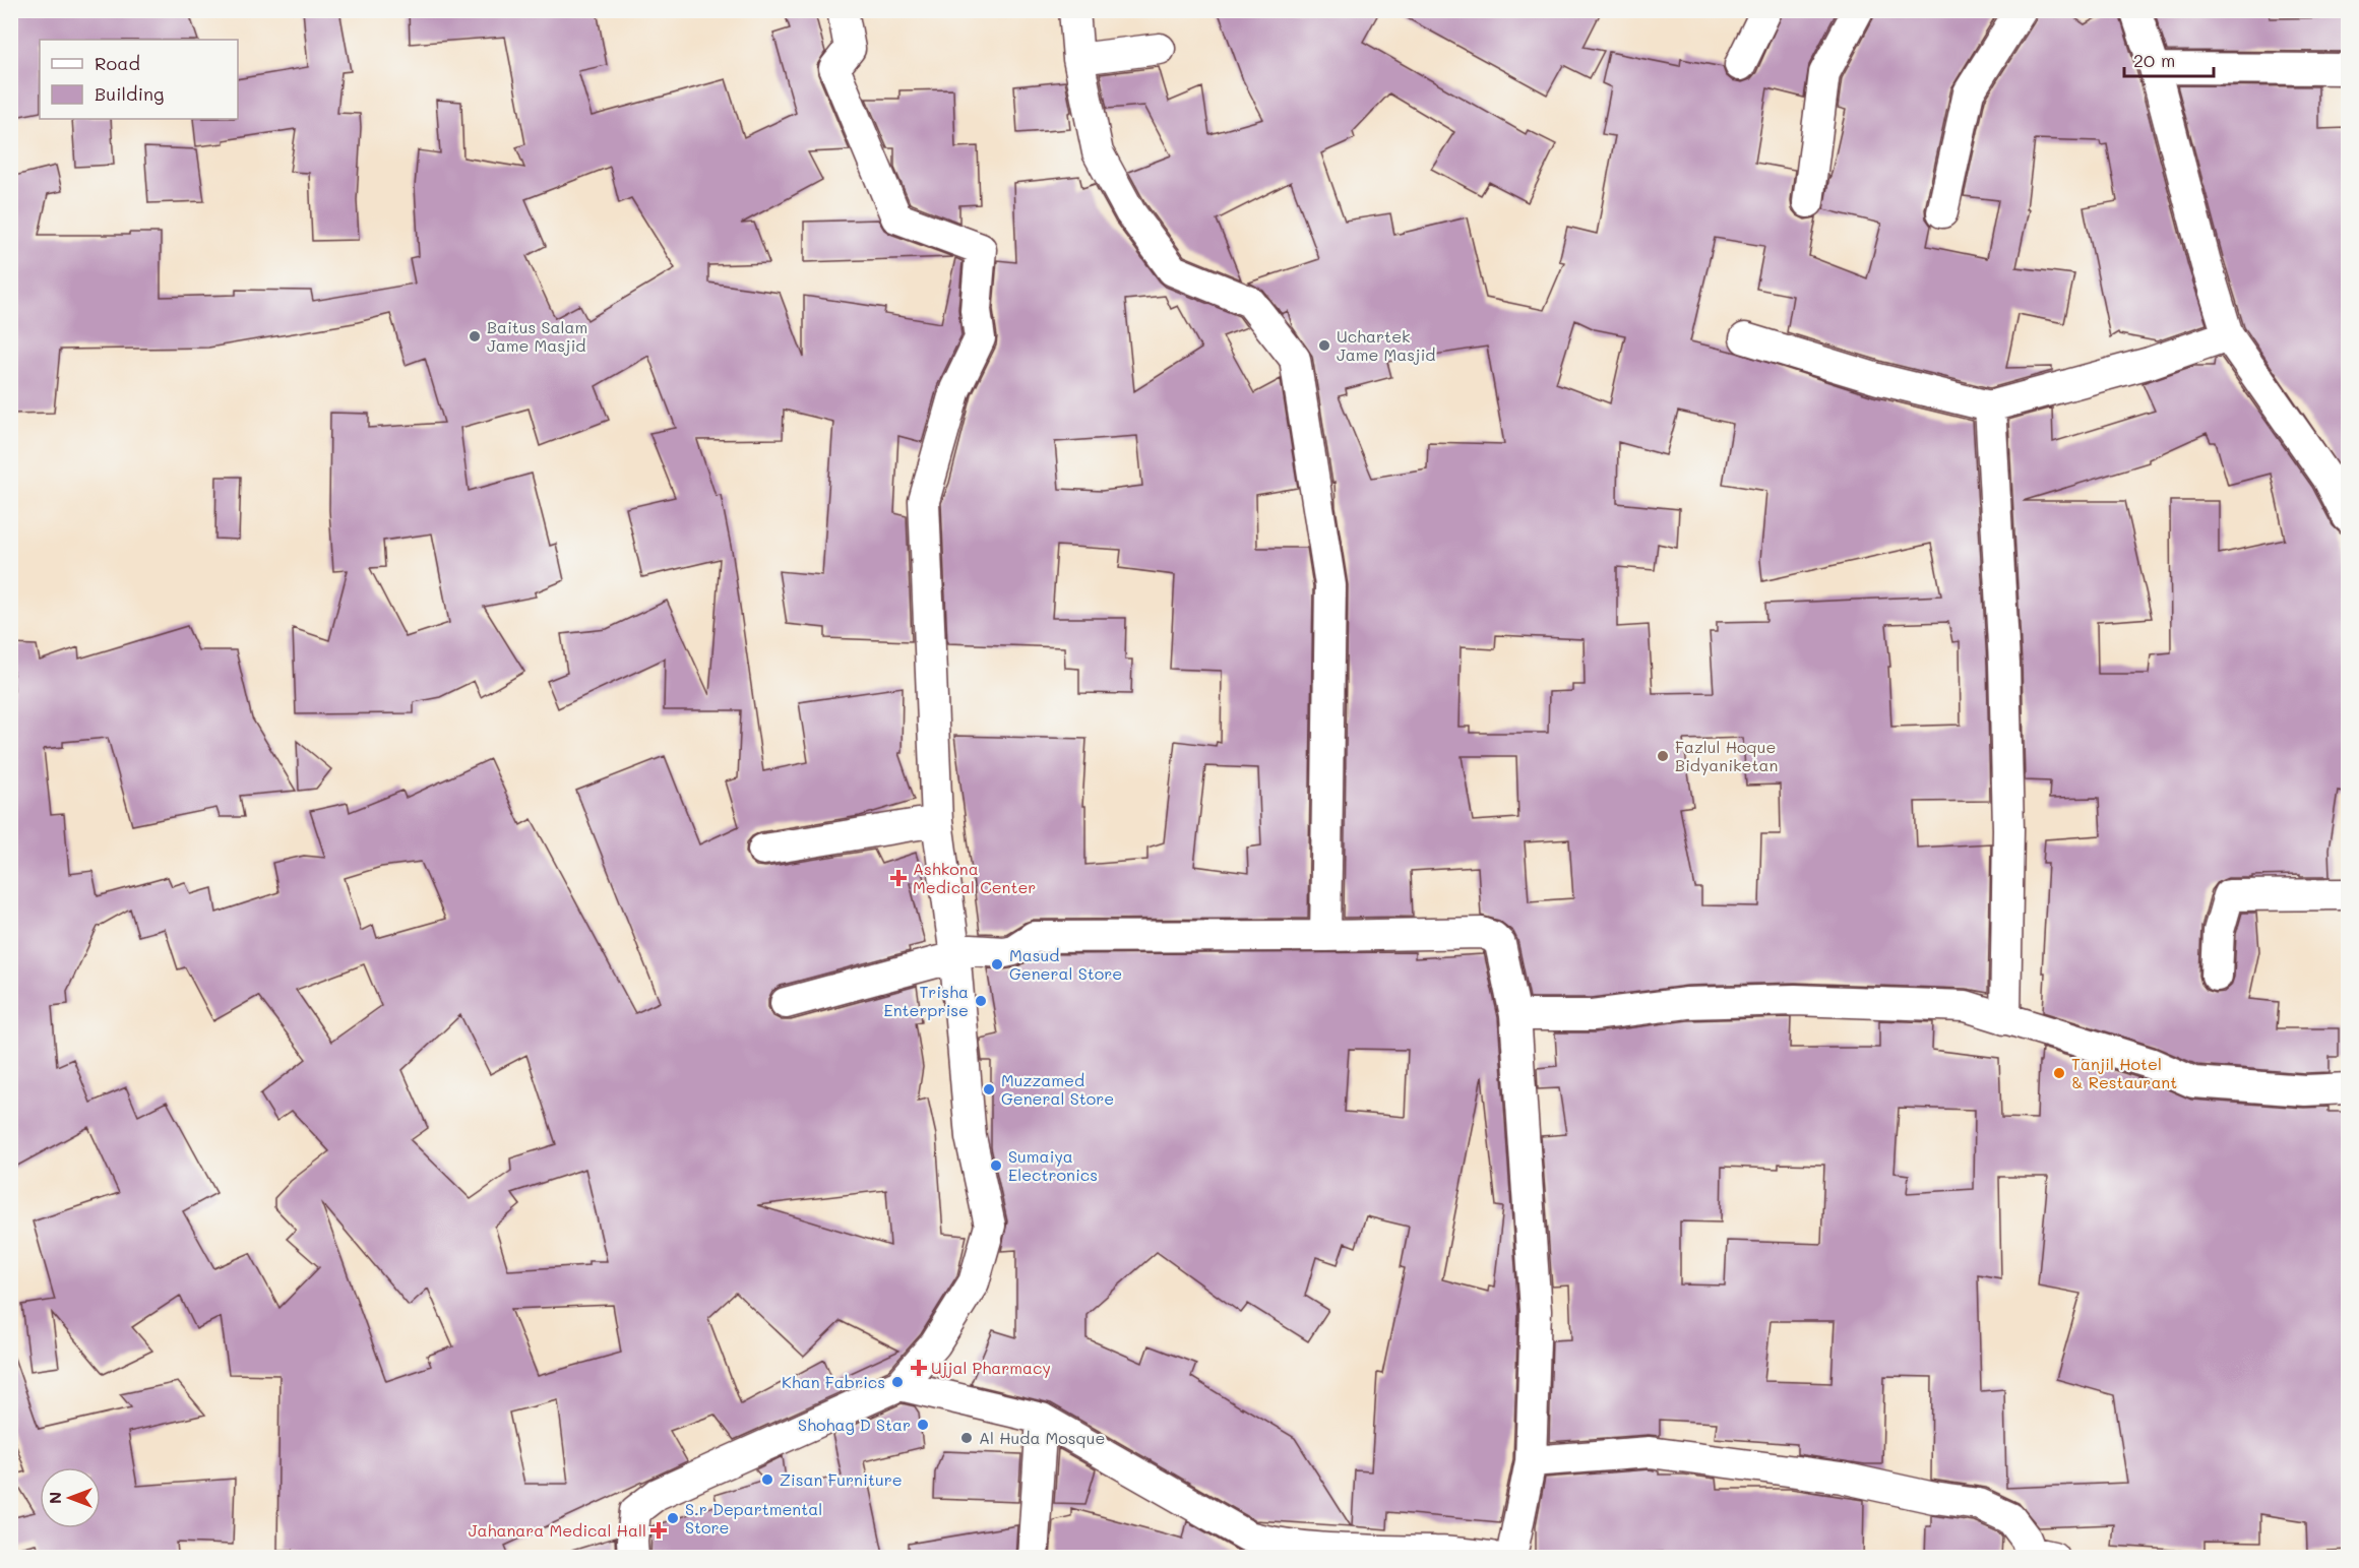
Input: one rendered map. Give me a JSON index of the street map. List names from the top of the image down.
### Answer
{
  "places": {
    "other": [
      "Baitus Salam Jame Masjid",
      "Uchartek Jame Masjid",
      "Fazlul Hoque Bidyaniketan",
      "Masud General Store",
      "Trisha Enterprise",
      "Tanjil Hotel & Restaurant",
      "Muzzamed General Store",
      "Sumaiya Electronics",
      "Khan Fabrics",
      "Shohag D Star",
      "Al Huda Mosque",
      "Zisan Furniture",
      "S.r Departmental Store"
    ],
    "health": ["Ashkona Medical Center", "Ujjal Pharmacy", "Jahanara Medical Hall"]
  },
  "legend": ["Road", "Building"],
  "scale_bar": "20 m",
  "north": "left"
}
